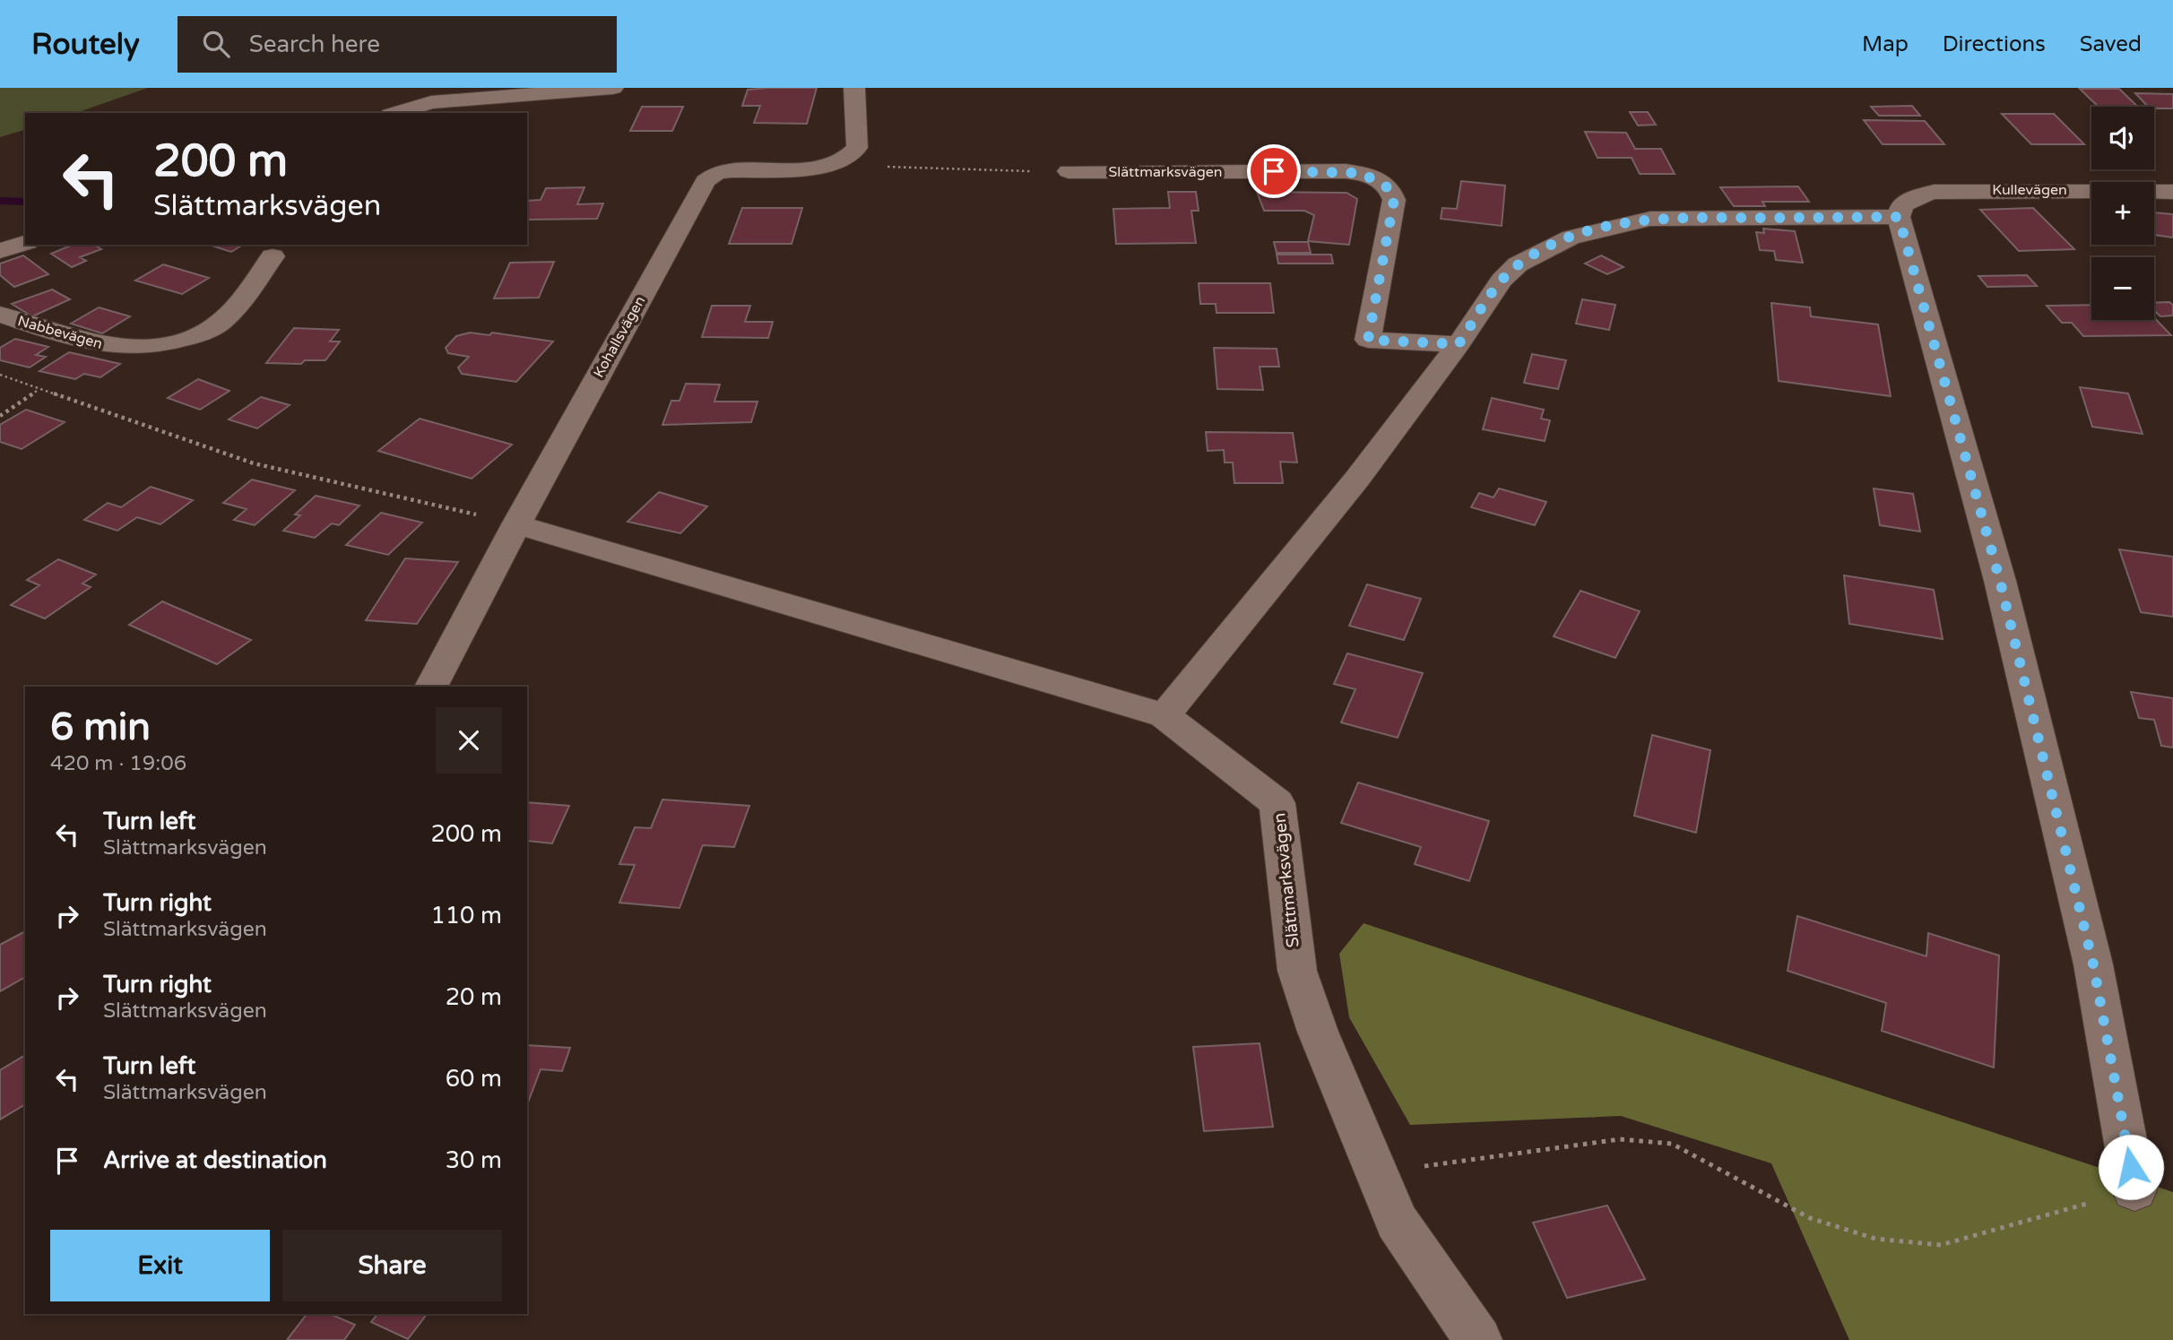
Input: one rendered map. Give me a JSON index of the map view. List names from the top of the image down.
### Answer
{
  "streets": {
    "street": [
      "Slättmarksvägen",
      "Kullevägen",
      "Nabbevägen",
      "Kohallsvägen"
    ]
  },
  "page": {
    "header": "Routely",
    "search": "Search here",
    "nav": ["Map", "Directions", "Saved"],
    "map_buttons": ["+", "−"],
    "turn": ["200 m", "Slättmarksvägen"],
    "heading": ["6 min", "420 m · 19:06"],
    "list": [
      {
        "name": "Turn left",
        "note": "Slättmarksvägen",
        "value": "200 m"
      },
      {
        "name": "Turn right",
        "note": "Slättmarksvägen",
        "value": "110 m"
      },
      {
        "name": "Turn right",
        "note": "Slättmarksvägen",
        "value": "20 m"
      },
      {
        "name": "Turn left",
        "note": "Slättmarksvägen",
        "value": "60 m"
      },
      {
        "name": "Arrive at destination",
        "value": "30 m"
      }
    ],
    "buttons": ["Exit", "Share"]
  }
}
